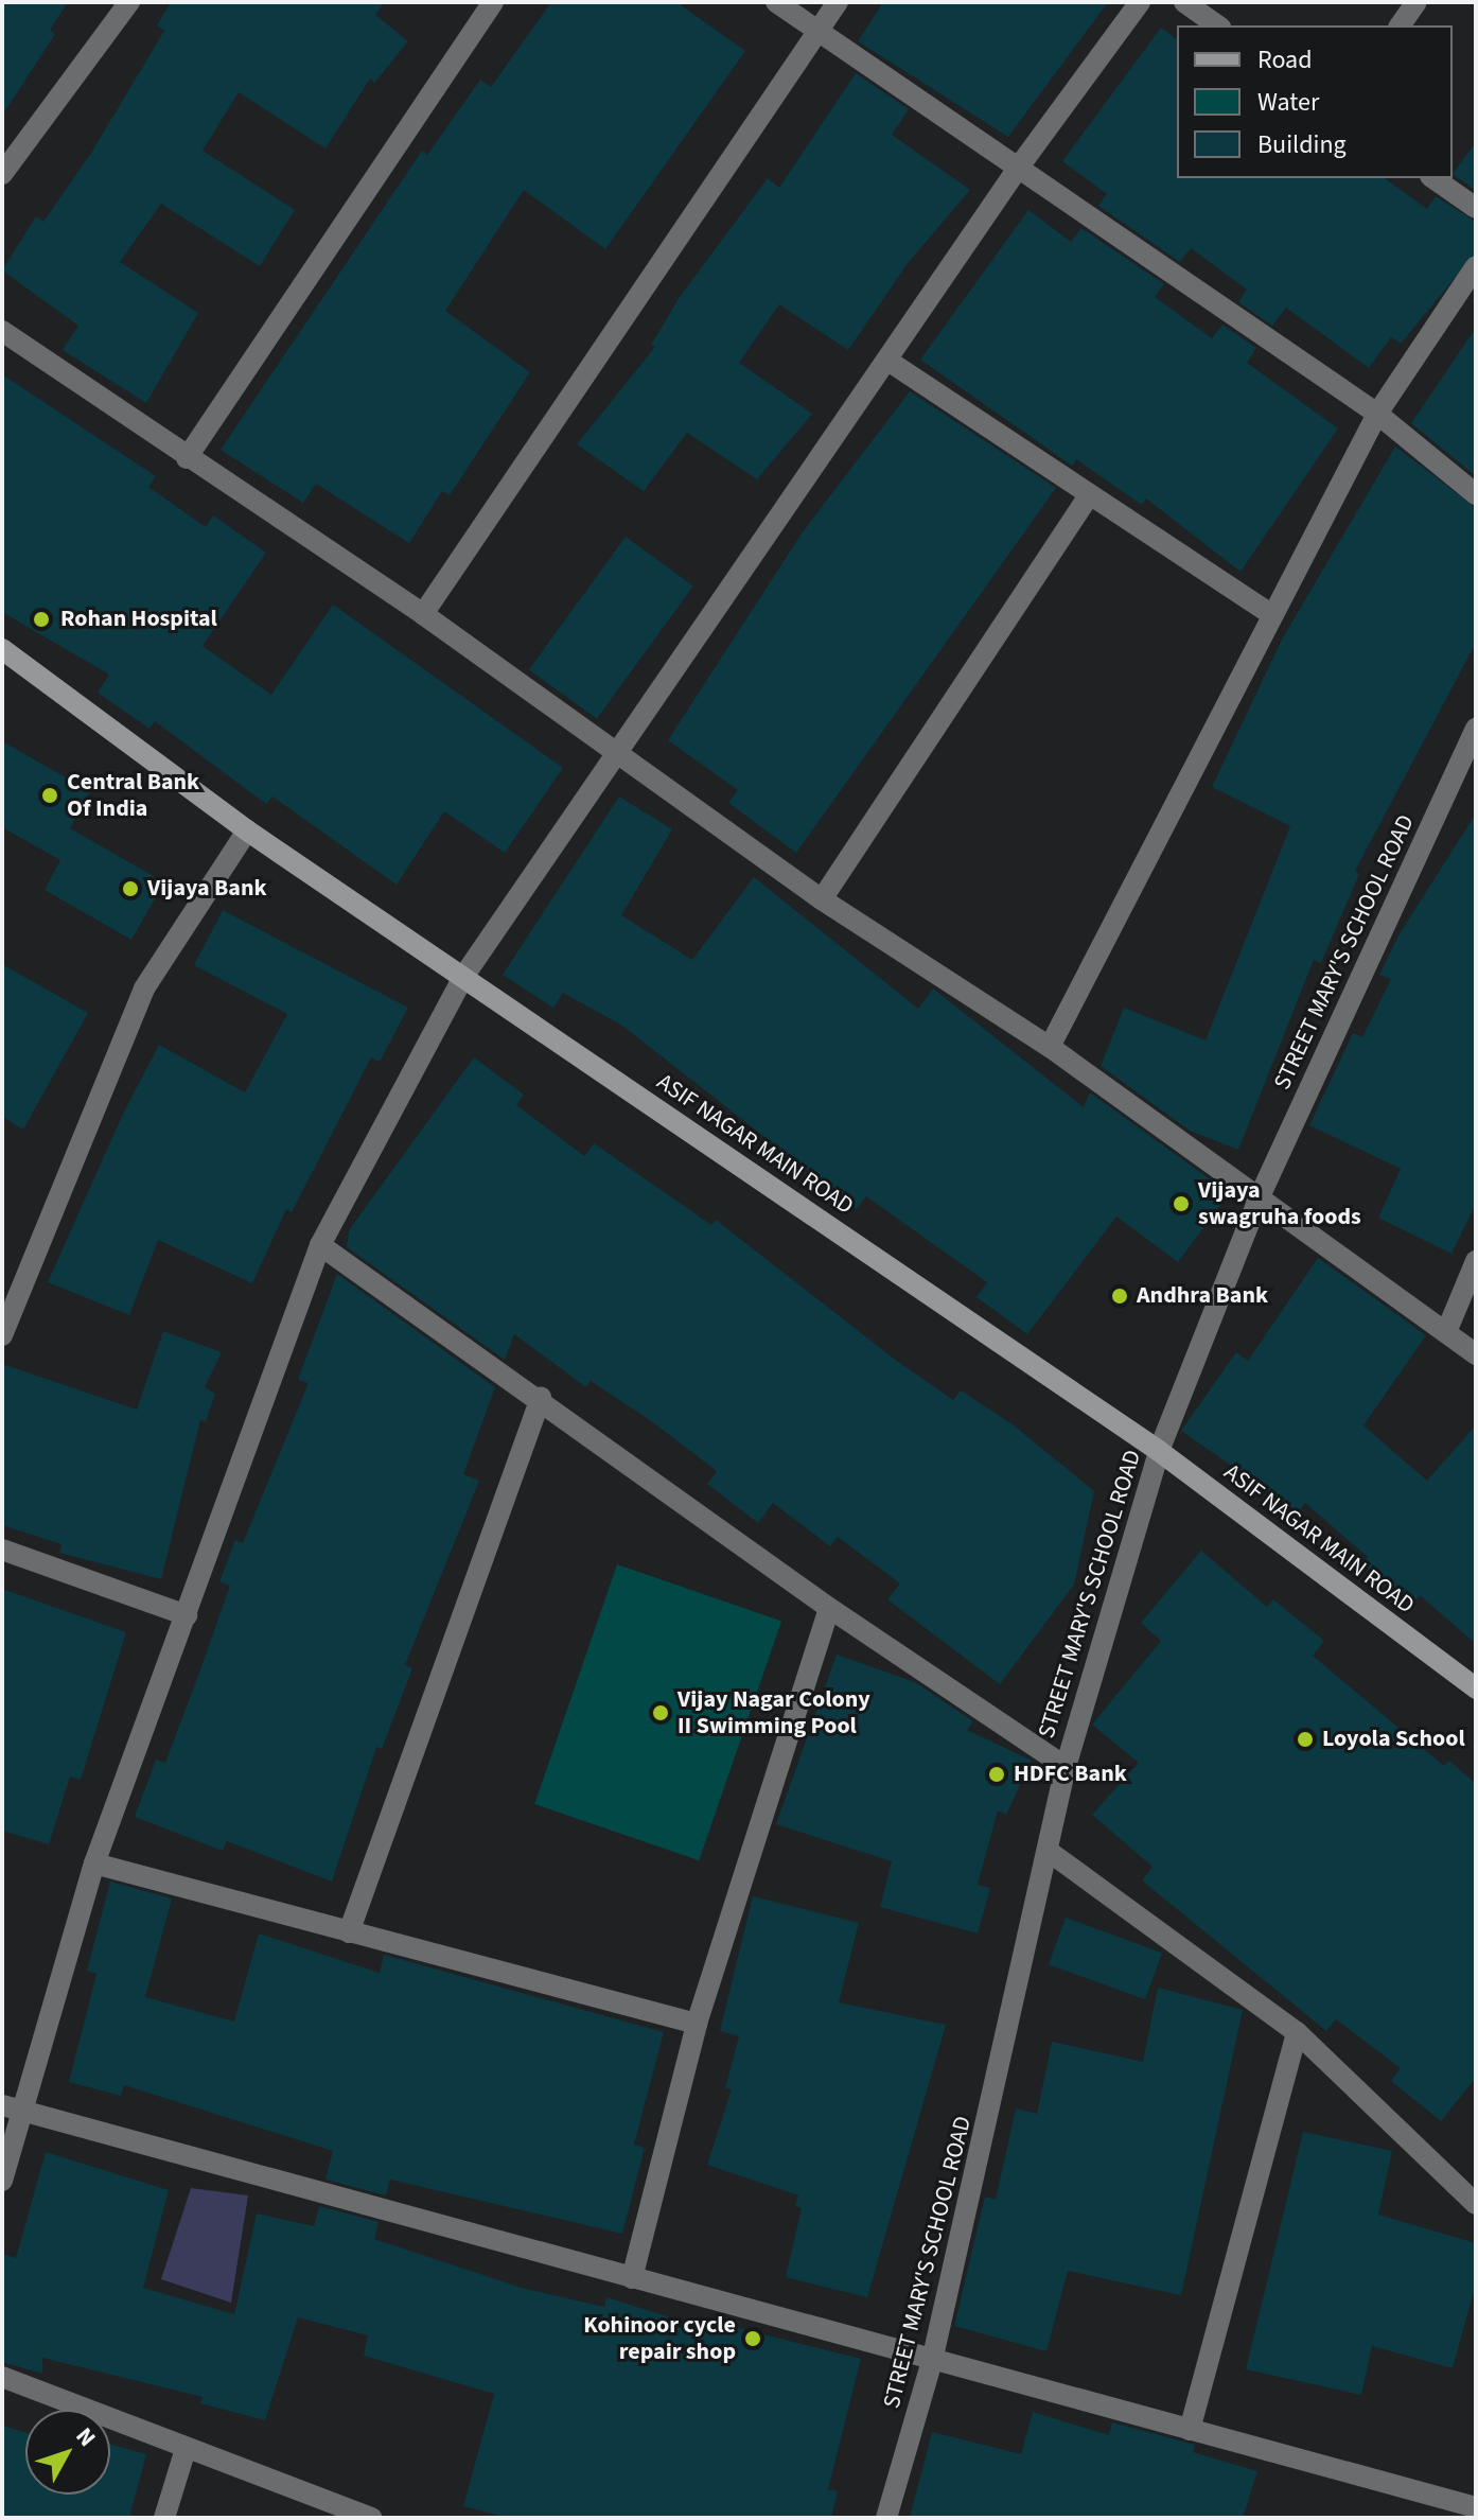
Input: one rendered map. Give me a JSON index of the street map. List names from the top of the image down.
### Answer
{
  "streets": {
    "street": ["STREET MARY'S SCHOOL ROAD", "ASIF NAGAR MAIN ROAD"]
  },
  "crossings": [
    ["STREET MARY'S SCHOOL ROAD", "ASIF NAGAR MAIN ROAD"]
  ],
  "places": [
    "Rohan Hospital",
    "Central Bank Of India",
    "Vijaya Bank",
    "Vijaya swagruha foods",
    "Andhra Bank",
    "Vijay Nagar Colony II Swimming Pool",
    "Loyola School",
    "HDFC Bank",
    "Kohinoor cycle repair shop"
  ],
  "legend": ["Road", "Water", "Building"],
  "north": "top right"
}
